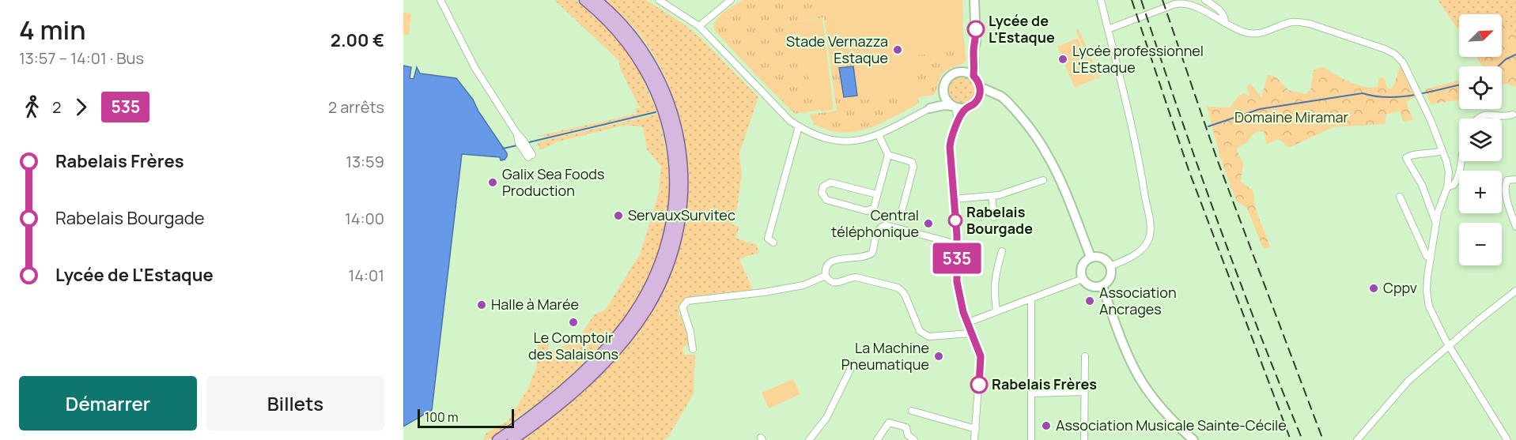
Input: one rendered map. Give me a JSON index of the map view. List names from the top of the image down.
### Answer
{
  "parks": ["Domaine Miramar"],
  "places": [
    "Lycée de L'Estaque",
    "Stade Vernazza Estaque",
    "Lycée professionnel L'Estaque",
    "Galix Sea Foods Production",
    "ServauxSurvitec",
    "Rabelais Bourgade",
    "Central téléphonique",
    "Cppv",
    "Association Ancrages",
    "Halle à Marée",
    "Le Comptoir des Salaisons",
    "La Machine Pneumatique",
    "Rabelais Frères",
    "Association Musicale Sainte-Cécile"
  ],
  "lines": ["bus line 535"],
  "scale_bar": "100 m",
  "north": "top right",
  "page": {
    "heading": ["4 min", "13:57 – 14:01 · Bus", "2.00 €"],
    "on_map": "535",
    "map_buttons": ["+", "−"],
    "legs": ["2", "535", "2 arrêts"],
    "list": [
      {
        "name": "Rabelais Frères",
        "value": "13:59"
      },
      {
        "name": "Rabelais Bourgade",
        "value": "14:00"
      },
      {
        "name": "Lycée de L'Estaque",
        "value": "14:01"
      }
    ],
    "buttons": ["Démarrer", "Billets"],
    "scale": "100 m"
  }
}
